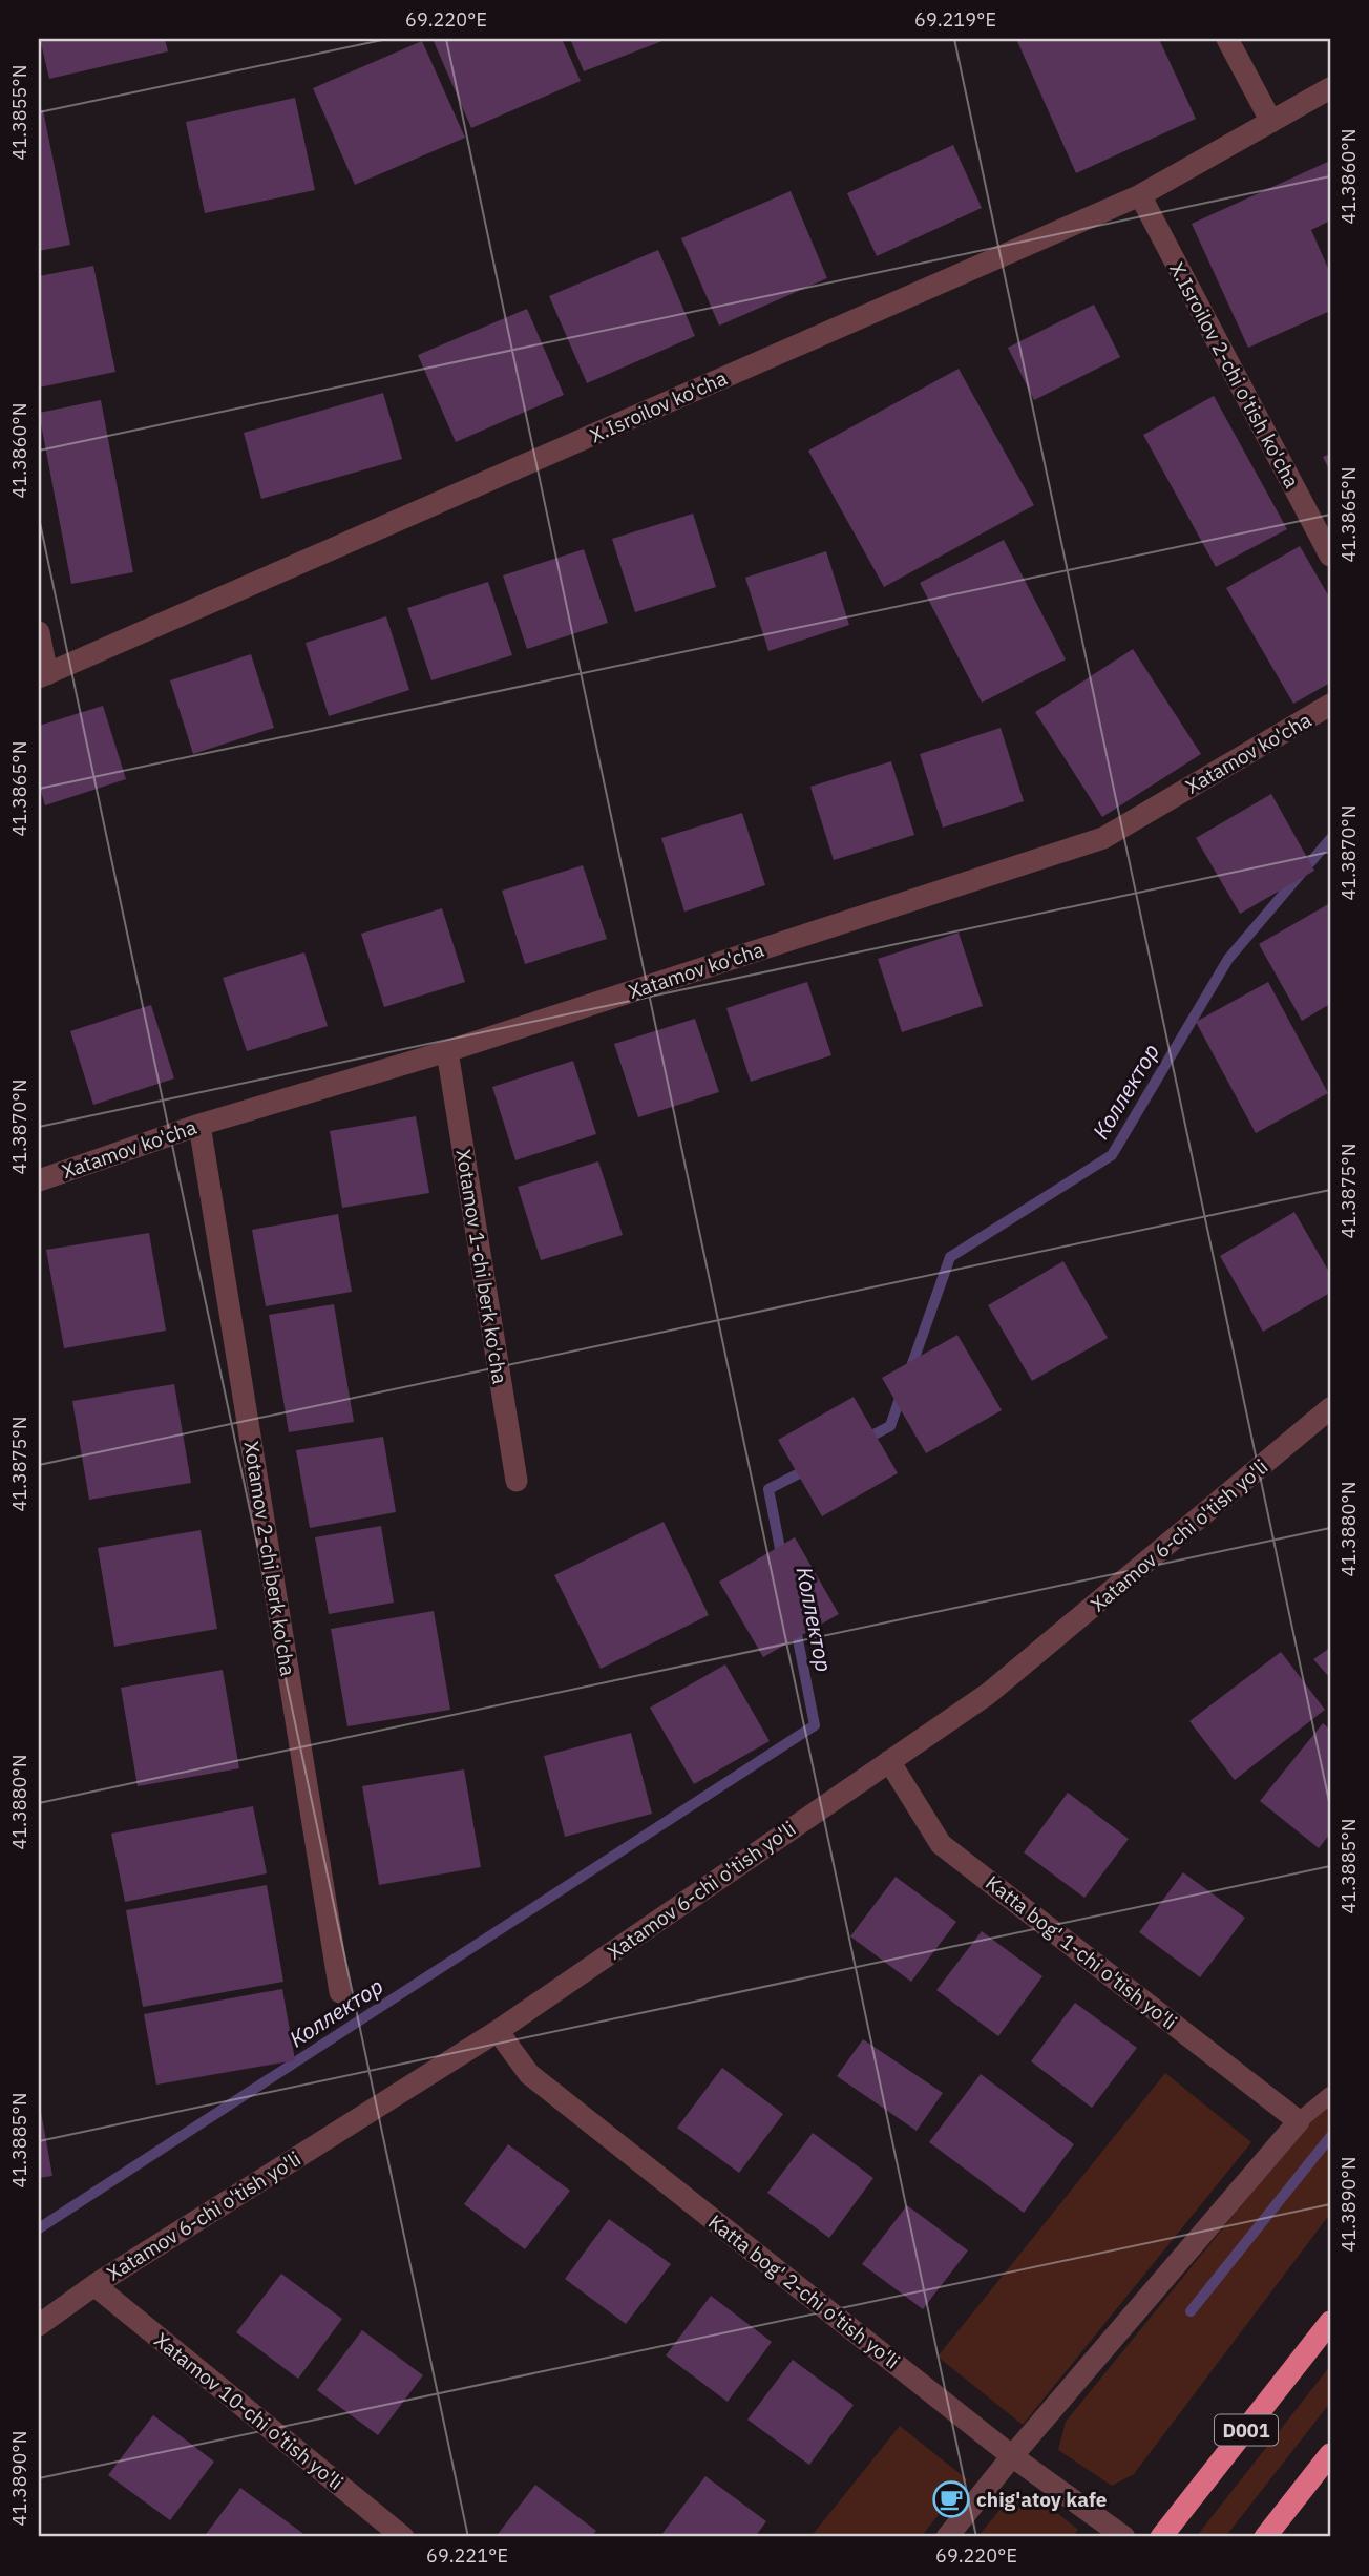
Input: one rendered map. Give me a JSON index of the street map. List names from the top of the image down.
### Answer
{
  "streets": {
    "highway": ["D001"],
    "street": [
      "X.Isroilov 2-chi o'tish ko'cha",
      "X.Isroilov ko'cha",
      "Xatamov ko'cha",
      "Xotamov 1-chi berk ko'cha",
      "Xatamov 6-chi o'tish yo'li",
      "Xotamov 2-chi berk ko'cha",
      "Katta bog' 1-chi o'tish yo'li",
      "Katta bog' 2-chi o'tish yo'li",
      "Xatamov 10-chi o'tish yo'li"
    ]
  },
  "crossings": [
    ["X.Isroilov 2-chi o'tish ko'cha", "X.Isroilov ko'cha"],
    ["Xatamov ko'cha", "Xotamov 1-chi berk ko'cha"],
    ["Xatamov ko'cha", "Xotamov 2-chi berk ko'cha"],
    ["Xatamov 6-chi o'tish yo'li", "Katta bog' 1-chi o'tish yo'li"],
    ["Xatamov 6-chi o'tish yo'li", "Katta bog' 2-chi o'tish yo'li"],
    ["Xatamov 6-chi o'tish yo'li", "Xatamov 10-chi o'tish yo'li"]
  ],
  "water": ["Коллектор"],
  "places": {
    "cafe": ["chig'atoy kafe"]
  },
  "coordinates": [
    "69.220°E",
    "69.219°E",
    "41.3855°N",
    "41.3860°N",
    "41.3865°N",
    "41.3870°N",
    "41.3875°N",
    "41.3880°N",
    "41.3885°N",
    "41.3890°N",
    "69.221°E"
  ]
}
